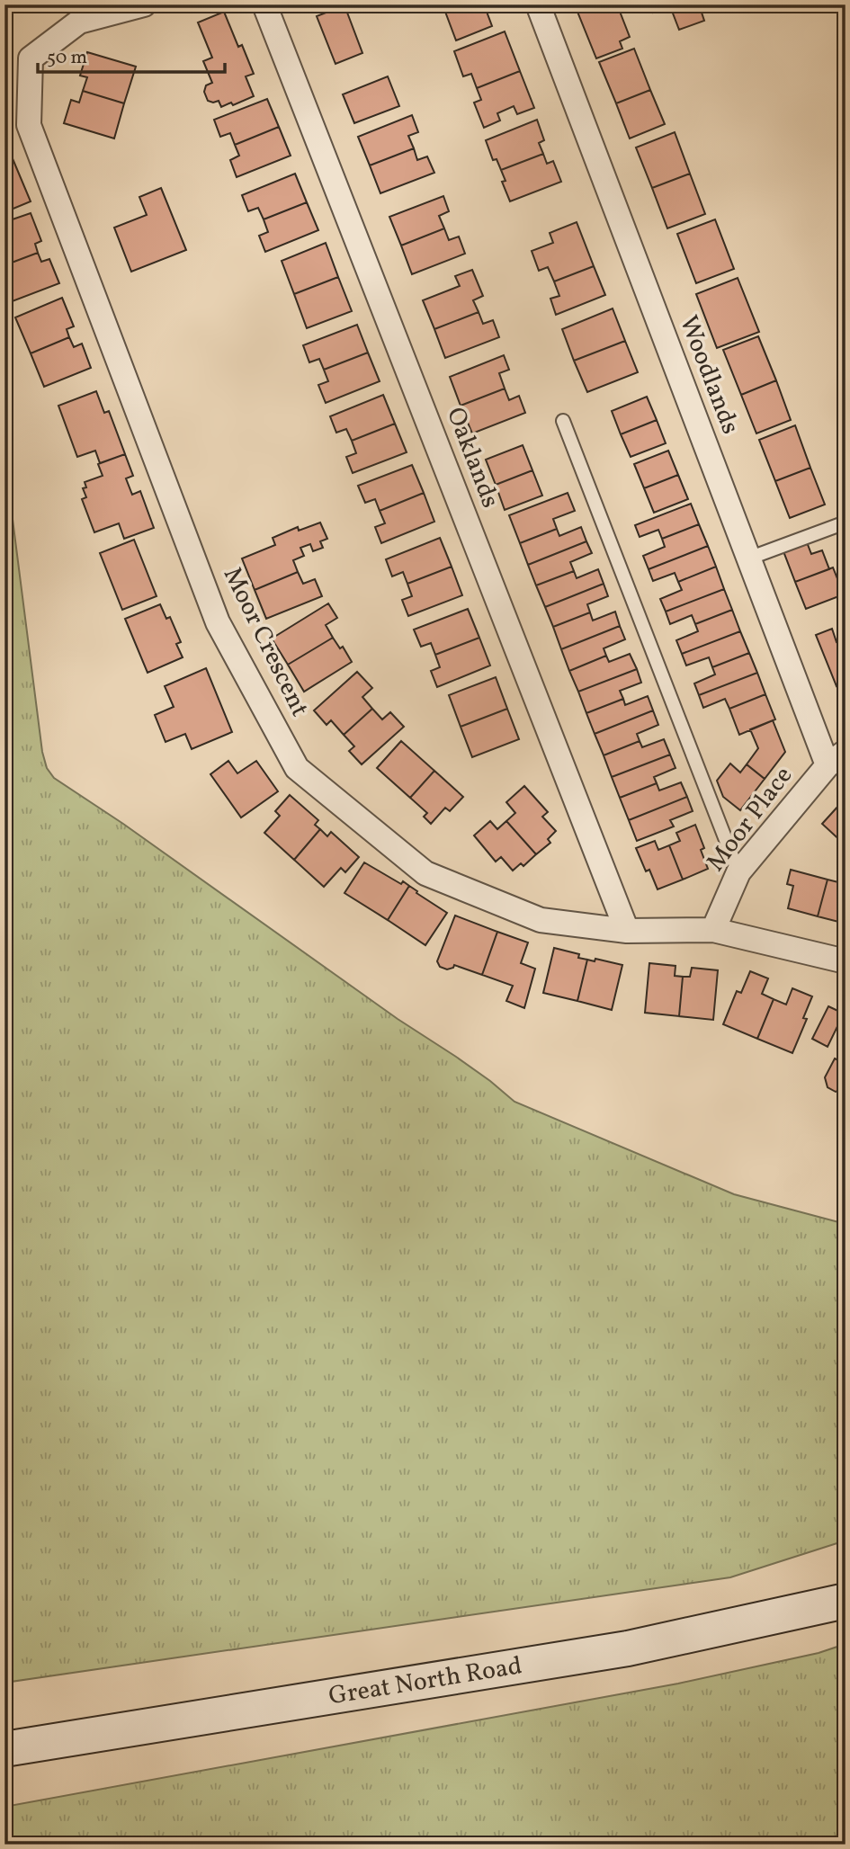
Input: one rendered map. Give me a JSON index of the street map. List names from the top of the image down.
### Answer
{
  "streets": {
    "main road": ["Great North Road"],
    "street": [
      "Woodlands",
      "Oaklands",
      "Moor Crescent",
      "Moor Place"
    ]
  },
  "crossings": [
    ["Woodlands", "Moor Place"],
    ["Oaklands", "Moor Crescent"],
    ["Moor Crescent", "Moor Place"]
  ],
  "scale_bar": "50 m"
}
